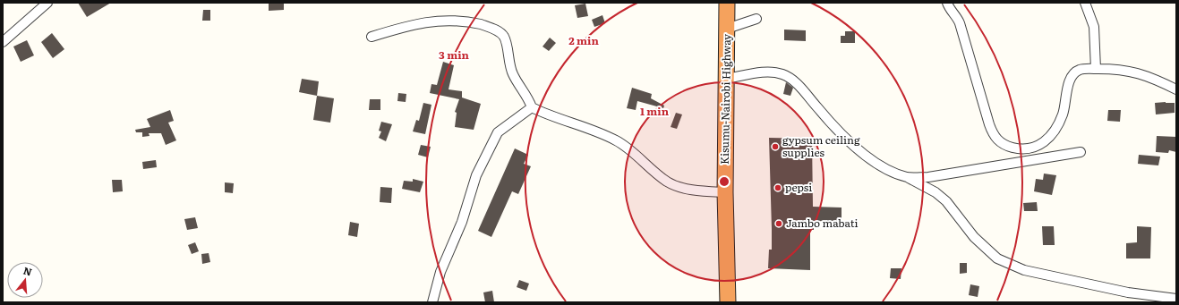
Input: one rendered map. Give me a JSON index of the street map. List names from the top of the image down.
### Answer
{
  "streets": {
    "highway": ["Kisumu-Nairobi Highway"]
  },
  "places": ["gypsum ceiling supplies", "pepsi", "Jambo mabati"],
  "north": "top",
  "rings": ["2 min", "3 min", "1 min"]
}
